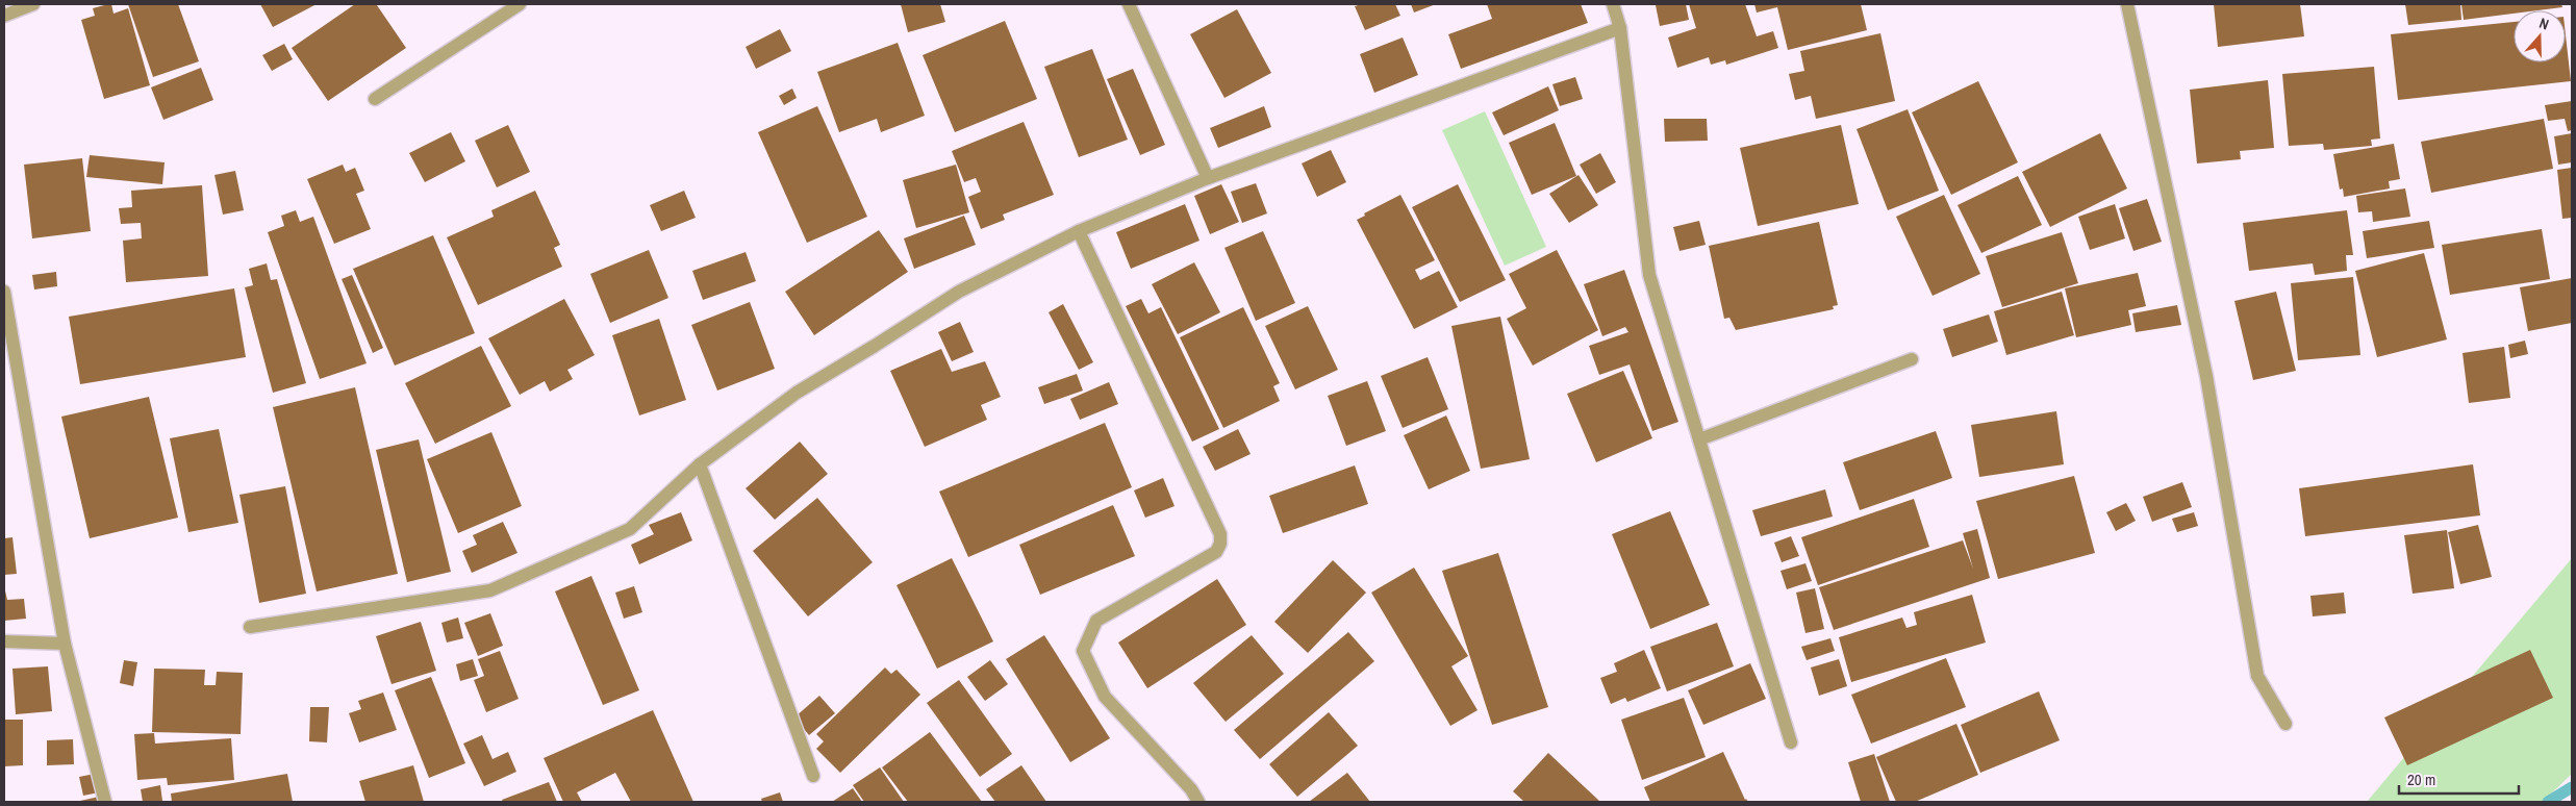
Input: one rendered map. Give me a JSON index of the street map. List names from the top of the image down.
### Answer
{
  "scale_bar": "20 m",
  "north": "top"
}
